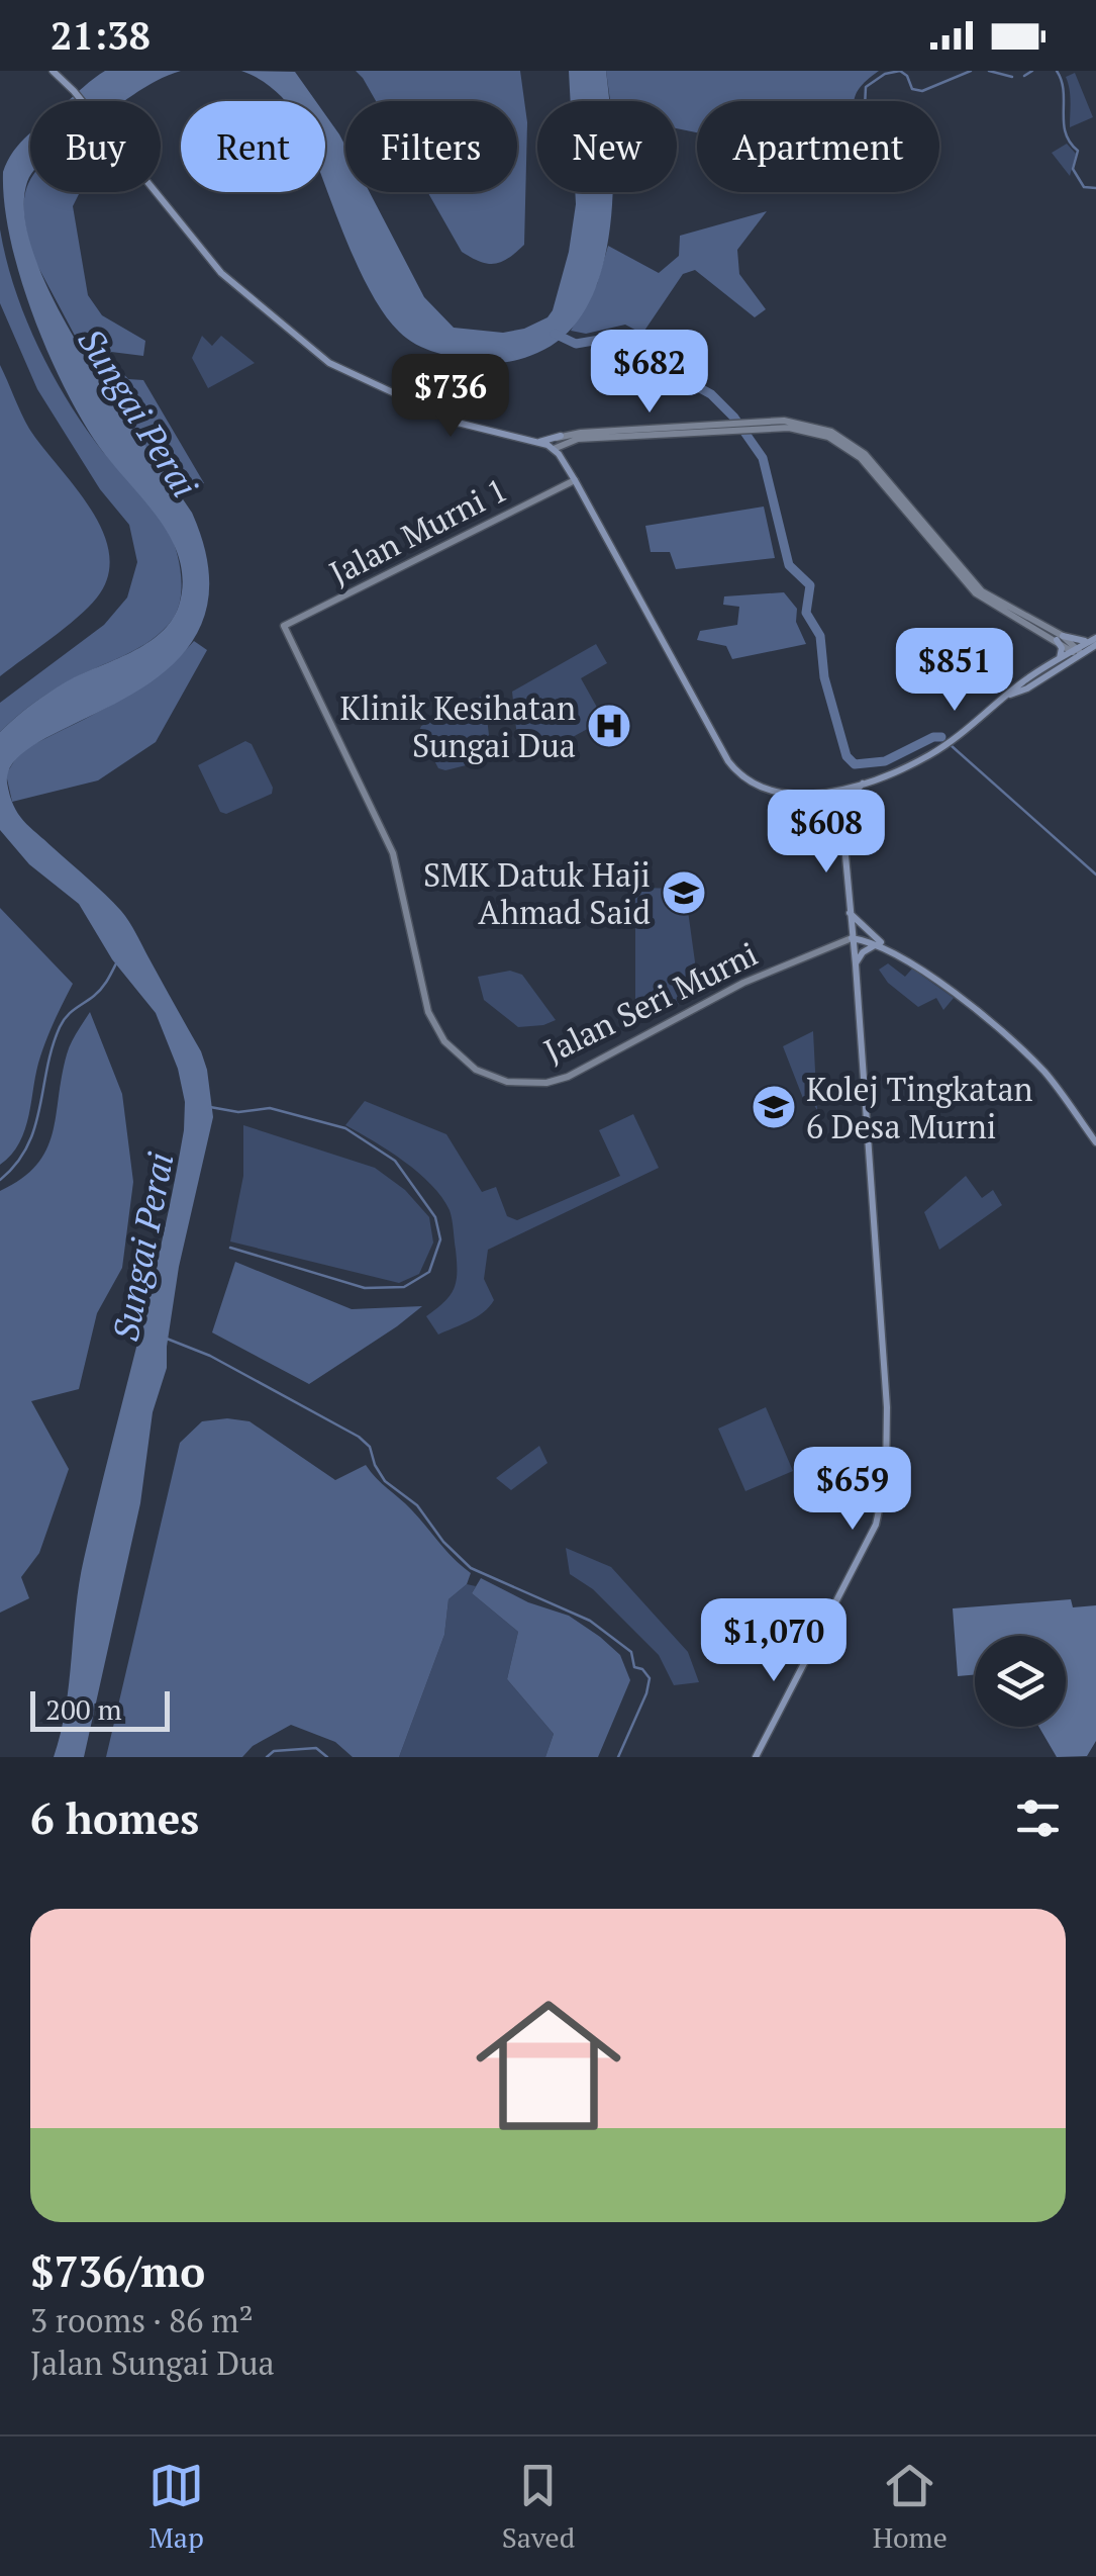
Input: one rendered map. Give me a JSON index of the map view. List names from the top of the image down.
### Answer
{
  "streets": {
    "street": ["Jalan Murni 1", "Jalan Seri Murni"]
  },
  "crossings": [
    ["Jalan Murni 1", "Jalan Seri Murni"]
  ],
  "water": ["Sungai Perai"],
  "places": {
    "hospital": ["Klinik Kesihatan Sungai Dua"],
    "school or university": ["SMK Datuk Haji Ahmad Said", "Kolej Tingkatan 6 Desa Murni"]
  },
  "scale_bar": "200 m",
  "page": {
    "status": "21:38",
    "chip": [
      "Buy",
      "Rent",
      "Filters",
      "New",
      "Apartment"
    ],
    "price": [
      "$682",
      "$736",
      "$851",
      "$608",
      "$659",
      "$1,070"
    ],
    "scale": "200 m",
    "heading": "6 homes",
    "list": [
      {
        "name": "$736/mo",
        "note": "3 rooms · 86 m² · Jalan Sungai Dua"
      }
    ],
    "tabs": ["Map", "Saved", "Home"]
  }
}
